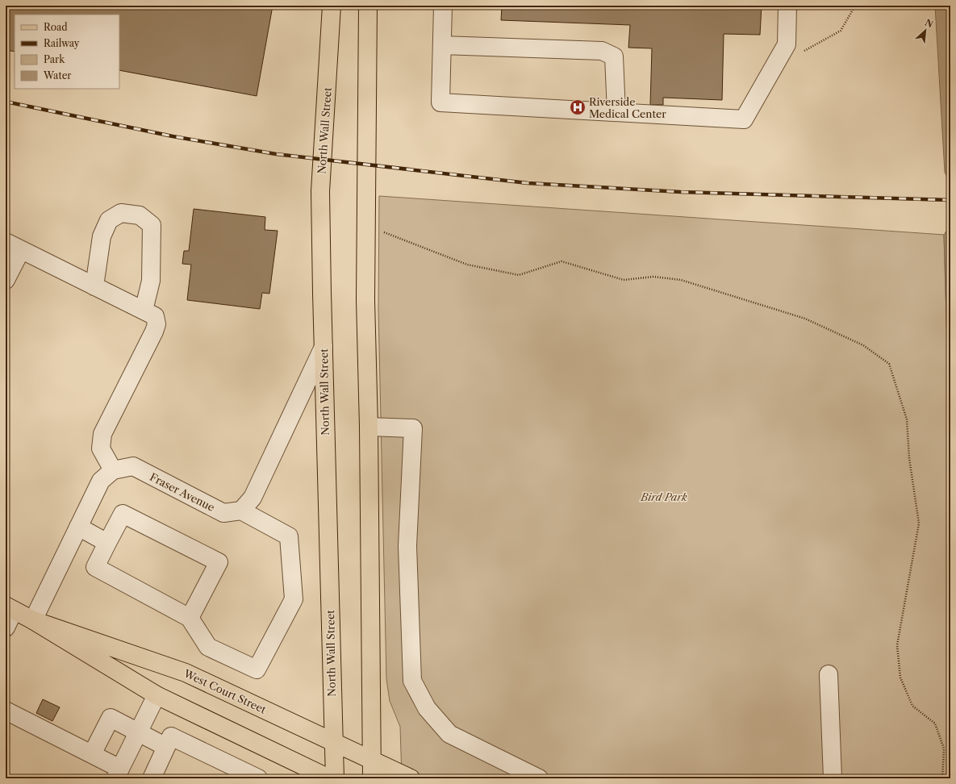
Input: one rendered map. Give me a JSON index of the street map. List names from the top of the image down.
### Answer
{
  "streets": {
    "main road": ["North Wall Street", "West Court Street"],
    "street": ["Fraser Avenue"]
  },
  "crossings": [
    ["North Wall Street", "West Court Street"]
  ],
  "parks": ["Bird Park"],
  "places": {
    "hospital": ["Riverside Medical Center"]
  },
  "legend": [
    "Road",
    "Railway",
    "Park",
    "Water"
  ],
  "north": "top right"
}
